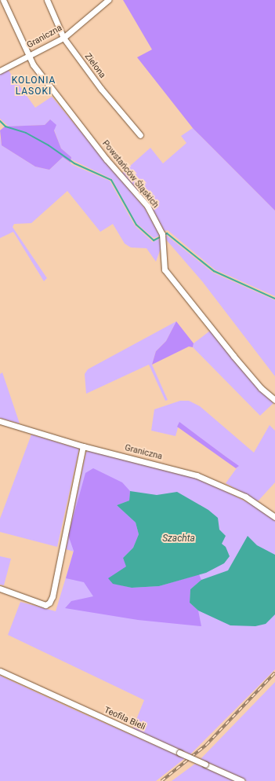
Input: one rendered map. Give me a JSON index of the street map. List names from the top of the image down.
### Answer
{
  "streets": {
    "street": [
      "Graniczna",
      "Zielona",
      "Powstańców Śląskich",
      "Teofila Bieli"
    ]
  },
  "crossings": [
    ["Graniczna", "Zielona"],
    ["Graniczna", "Powstańców Śląskich"]
  ],
  "districts": ["KOLONIA LASOKI"],
  "water": ["Szachta"]
}
